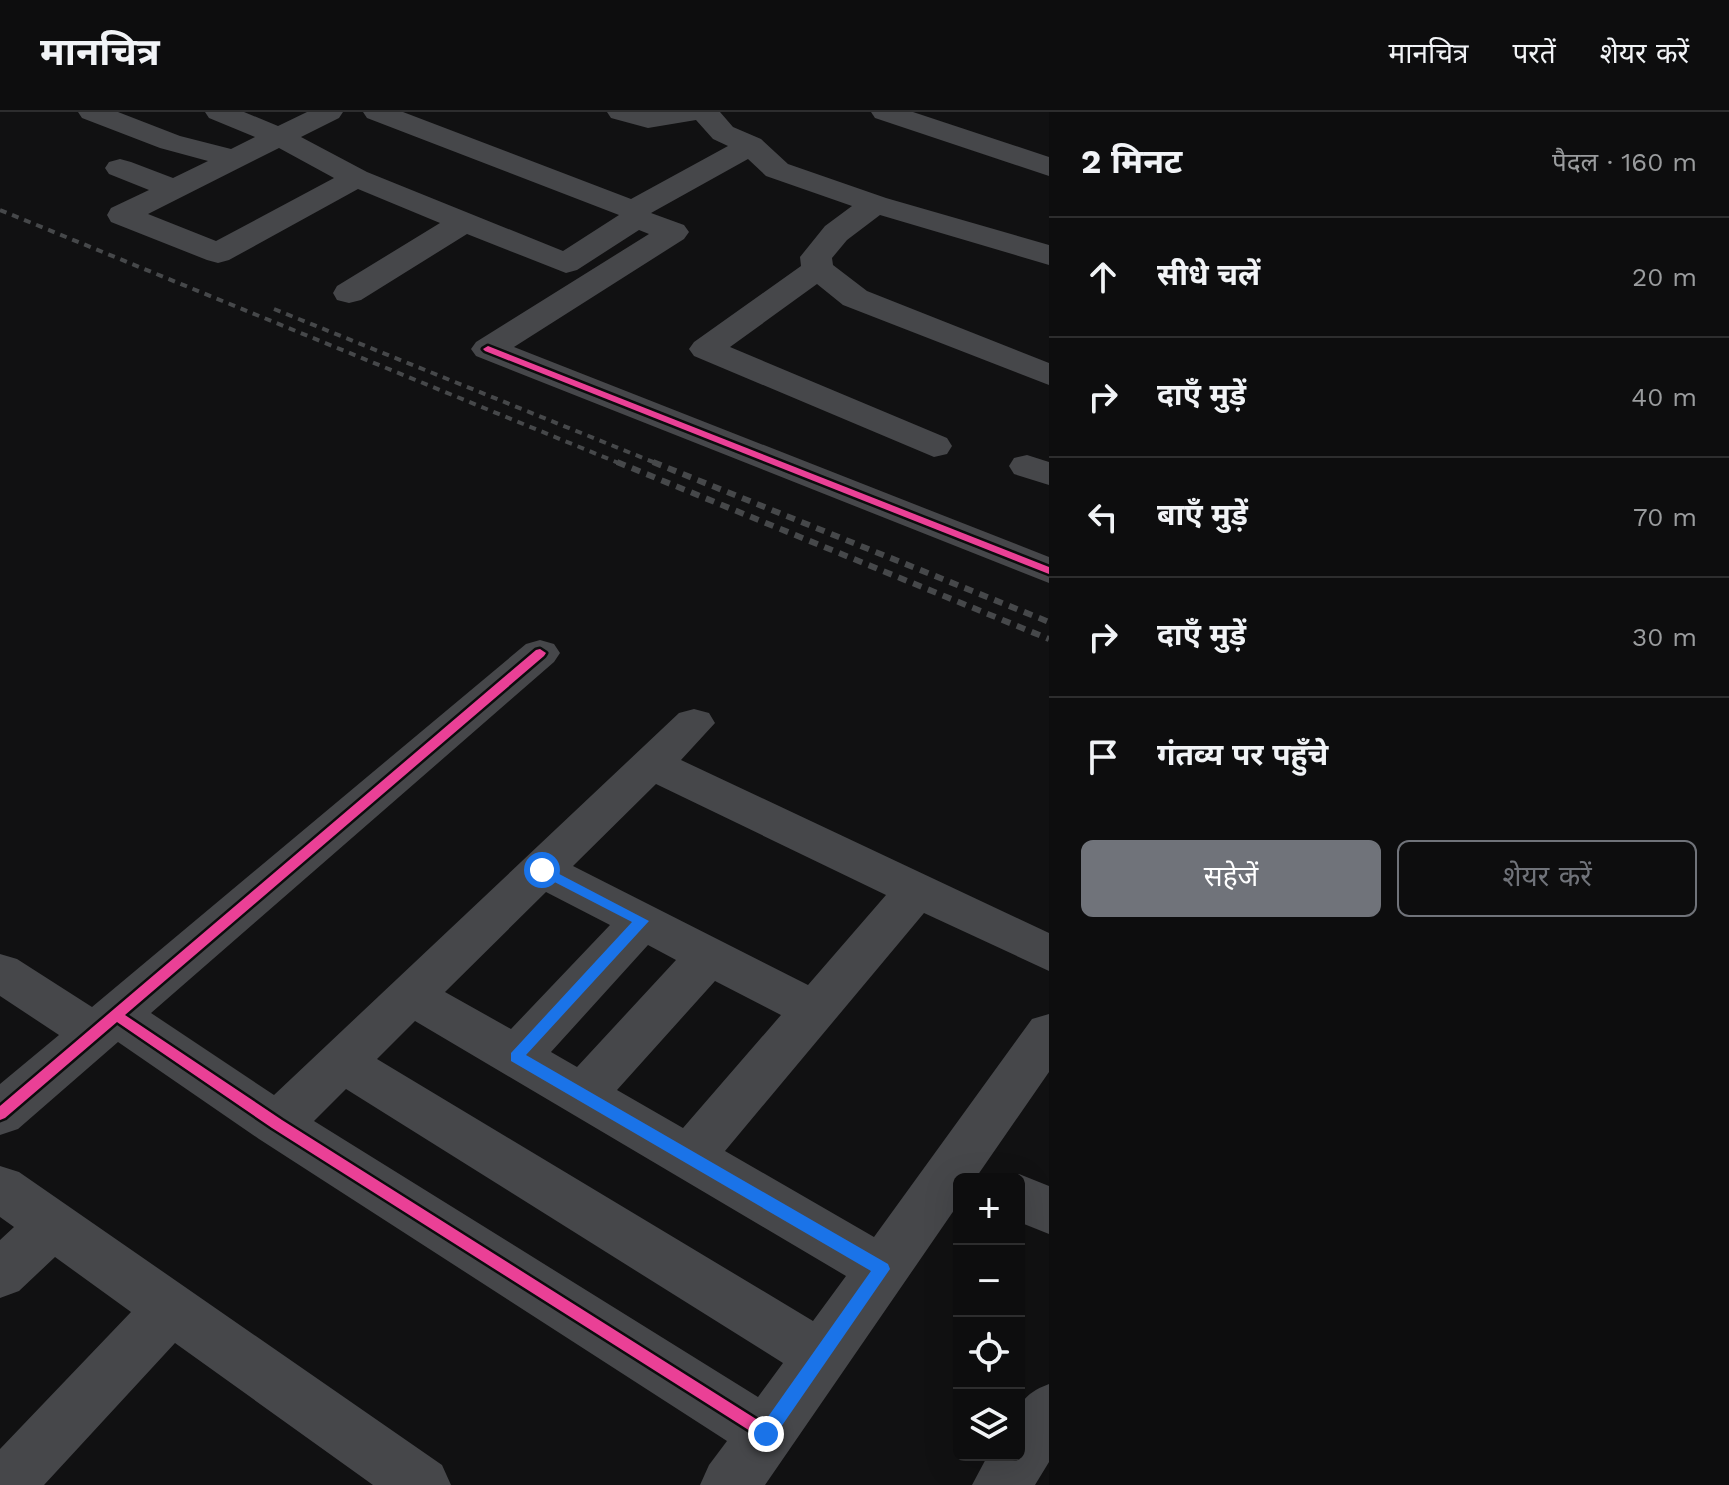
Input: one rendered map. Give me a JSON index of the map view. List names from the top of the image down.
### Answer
{
  "page": {
    "header": "मानचित्र",
    "nav": ["मानचित्र", "परतें", "शेयर करें"],
    "heading": ["2 मिनट", "पैदल · 160 m"],
    "list": [
      ["सीधे चलें", "20 m"],
      ["दाएँ मुड़ें", "40 m"],
      ["बाएँ मुड़ें", "70 m"],
      ["दाएँ मुड़ें", "30 m"],
      "गंतव्य पर पहुँचे"
    ],
    "buttons": ["सहेजें", "शेयर करें"],
    "map_buttons": ["+", "−"]
  }
}
